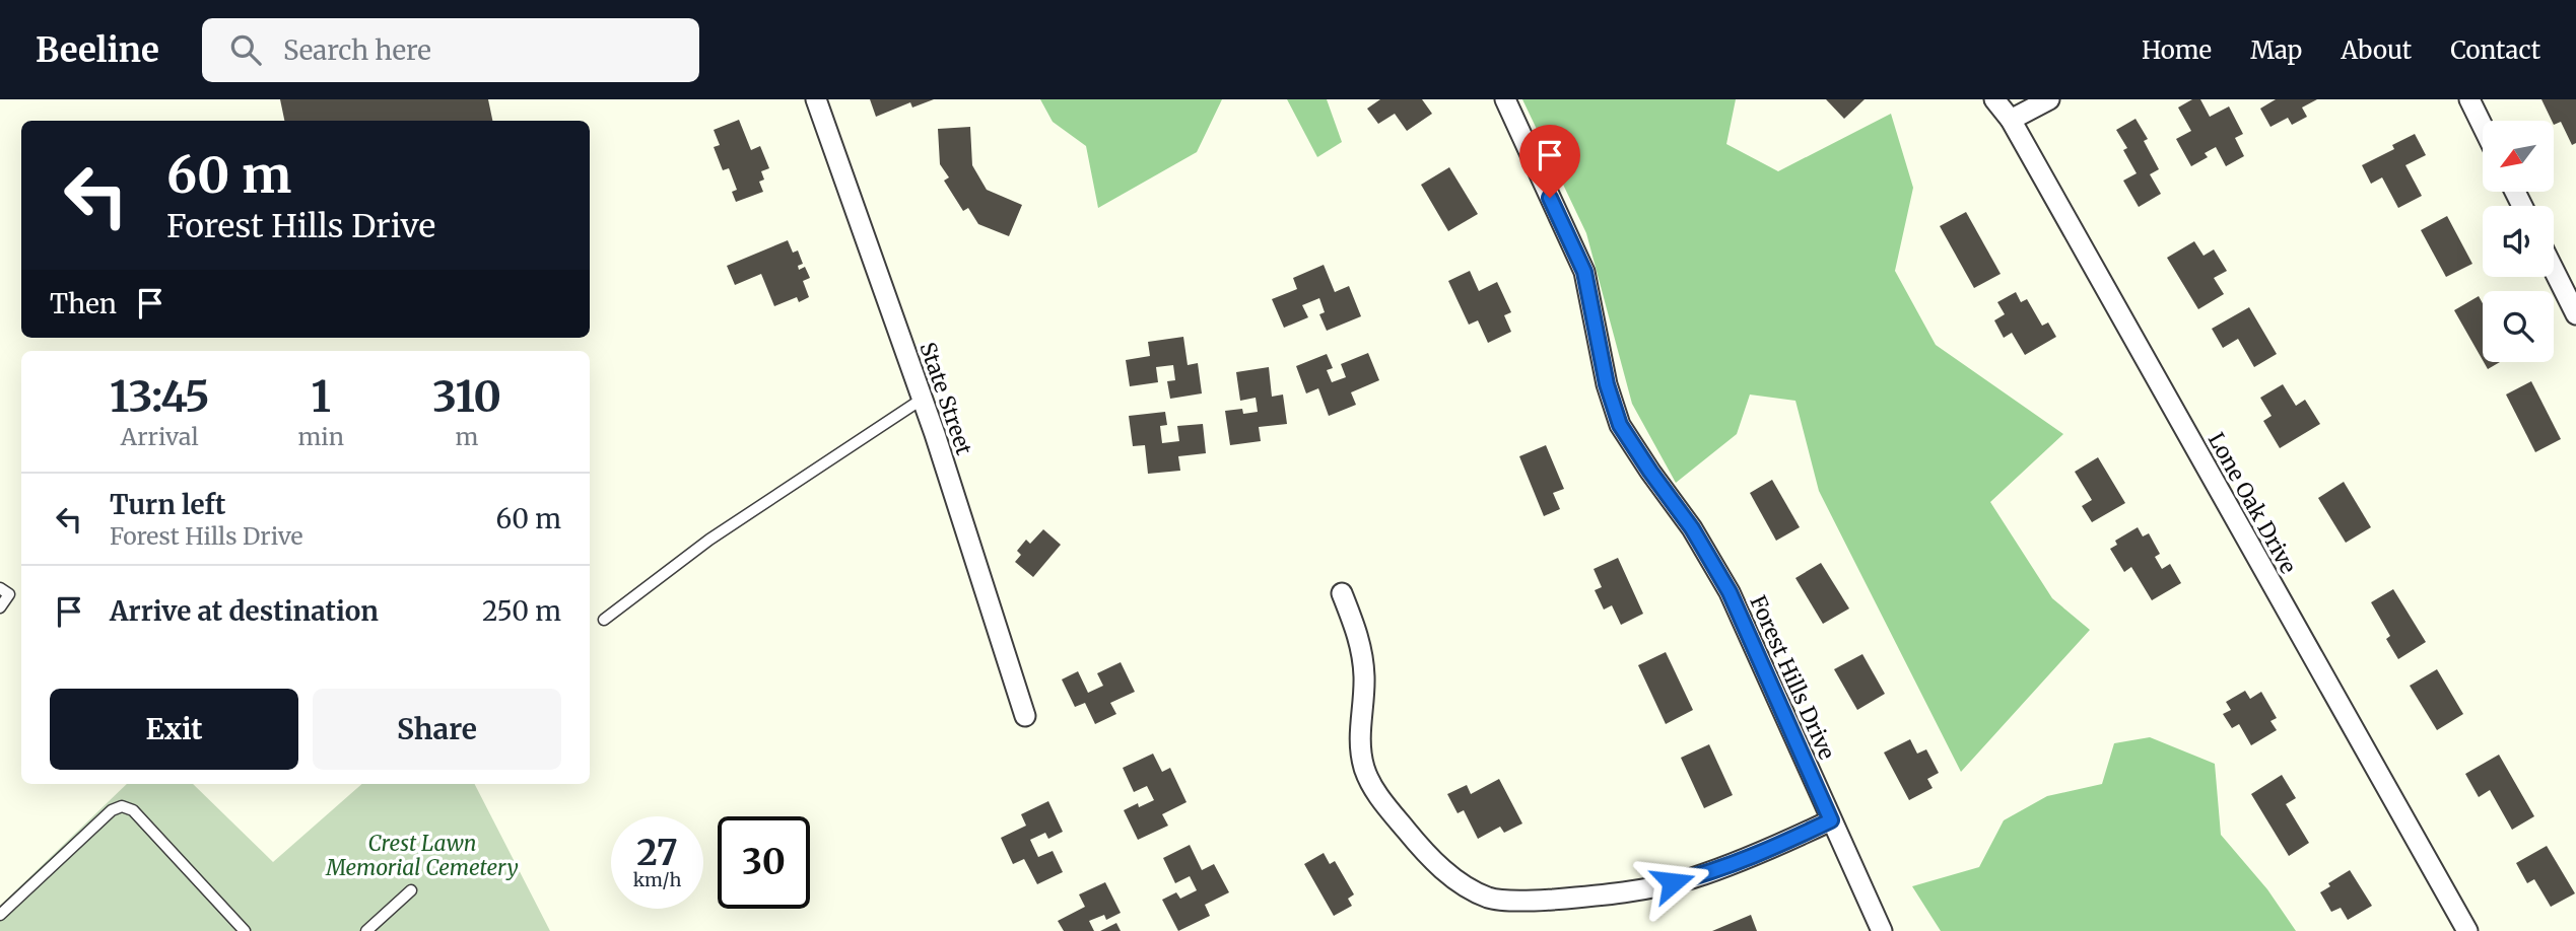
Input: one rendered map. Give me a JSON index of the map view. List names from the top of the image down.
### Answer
{
  "streets": {
    "street": ["State Street", "Lone Oak Drive", "Forest Hills Drive"]
  },
  "parks": ["Crest Lawn Memorial Cemetery"],
  "north": "bottom left",
  "page": {
    "header": "Beeline",
    "search": "Search here",
    "nav": [
      "Home",
      "Map",
      "About",
      "Contact"
    ],
    "turn": ["60 m", "Forest Hills Drive"],
    "then": "Then",
    "eta": [
      "13:45",
      "Arrival",
      "1",
      "min",
      "310",
      "m"
    ],
    "list": [
      {
        "name": "Turn left",
        "note": "Forest Hills Drive",
        "value": "60 m"
      },
      {
        "name": "Arrive at destination",
        "value": "250 m"
      }
    ],
    "buttons": ["Exit", "Share"],
    "speed": "27 km/h",
    "limit": "30"
  }
}
